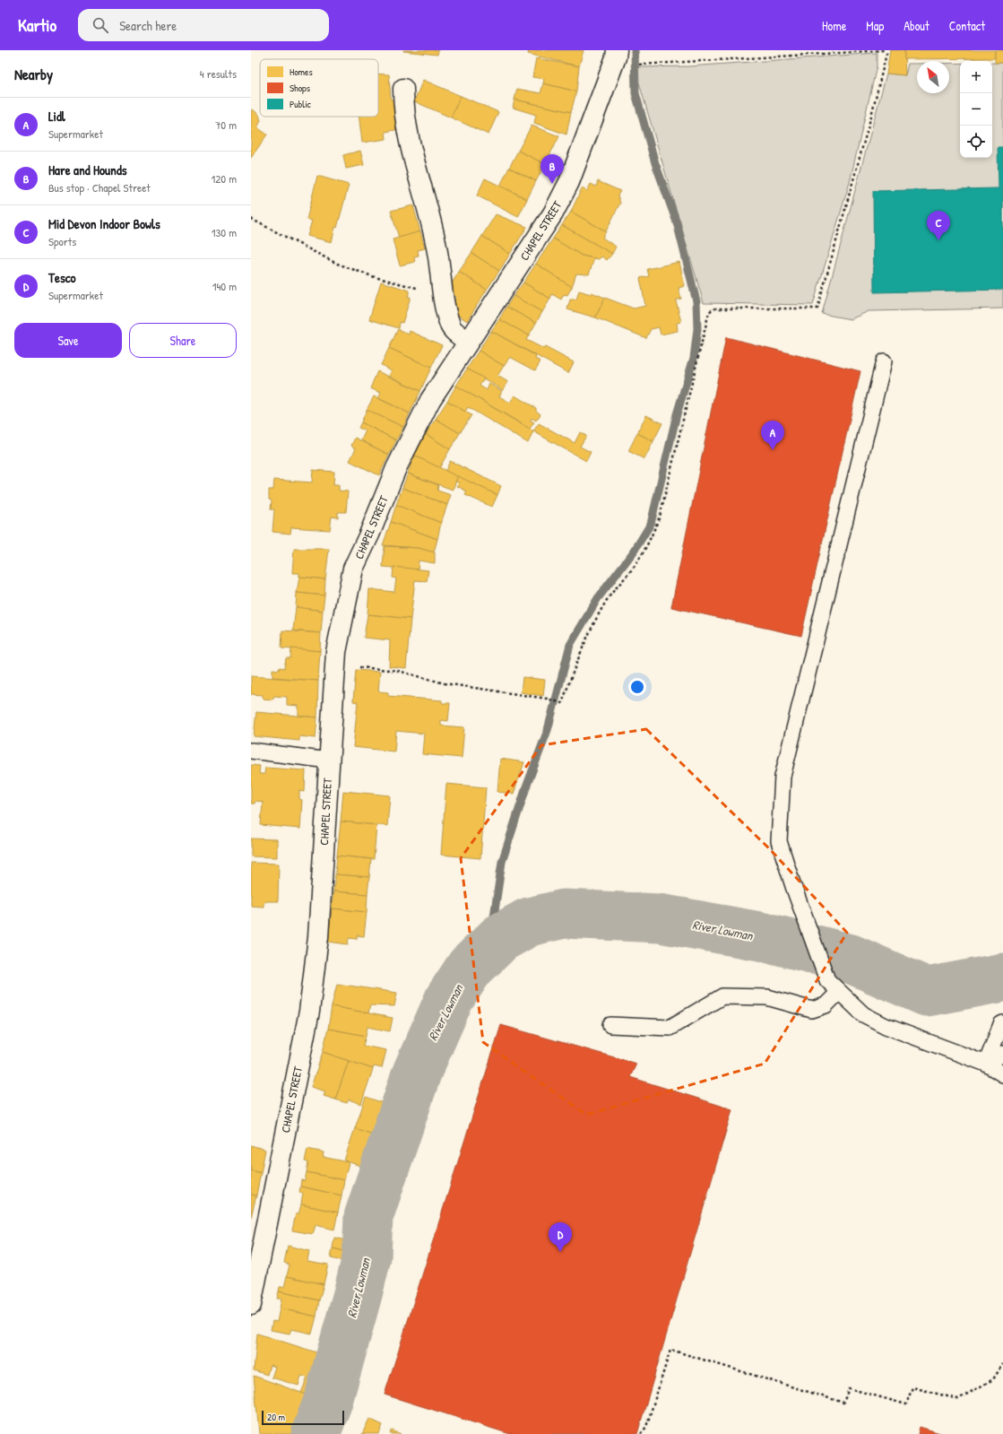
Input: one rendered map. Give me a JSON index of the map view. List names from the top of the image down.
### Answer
{
  "streets": {
    "street": ["CHAPEL STREET"]
  },
  "water": ["River Lowman"],
  "legend": ["Homes", "Shops", "Public"],
  "scale_bar": "20 m",
  "north": "top left",
  "page": {
    "header": "Kartio",
    "search": "Search here",
    "nav": [
      "Home",
      "Map",
      "About",
      "Contact"
    ],
    "heading": ["Nearby", "4 results"],
    "map_buttons": ["+", "−"],
    "list": [
      {
        "mark": "A",
        "name": "Lidl",
        "note": "Supermarket",
        "value": "70 m"
      },
      {
        "mark": "B",
        "name": "Hare and Hounds",
        "note": "Bus stop · Chapel Street",
        "value": "120 m"
      },
      {
        "mark": "C",
        "name": "Mid Devon Indoor Bowls",
        "note": "Sports",
        "value": "130 m"
      },
      {
        "mark": "D",
        "name": "Tesco",
        "note": "Supermarket",
        "value": "140 m"
      }
    ],
    "pins": [
      "B",
      "C",
      "A",
      "D"
    ],
    "buttons": ["Save", "Share"],
    "scale": "20 m"
  }
}
